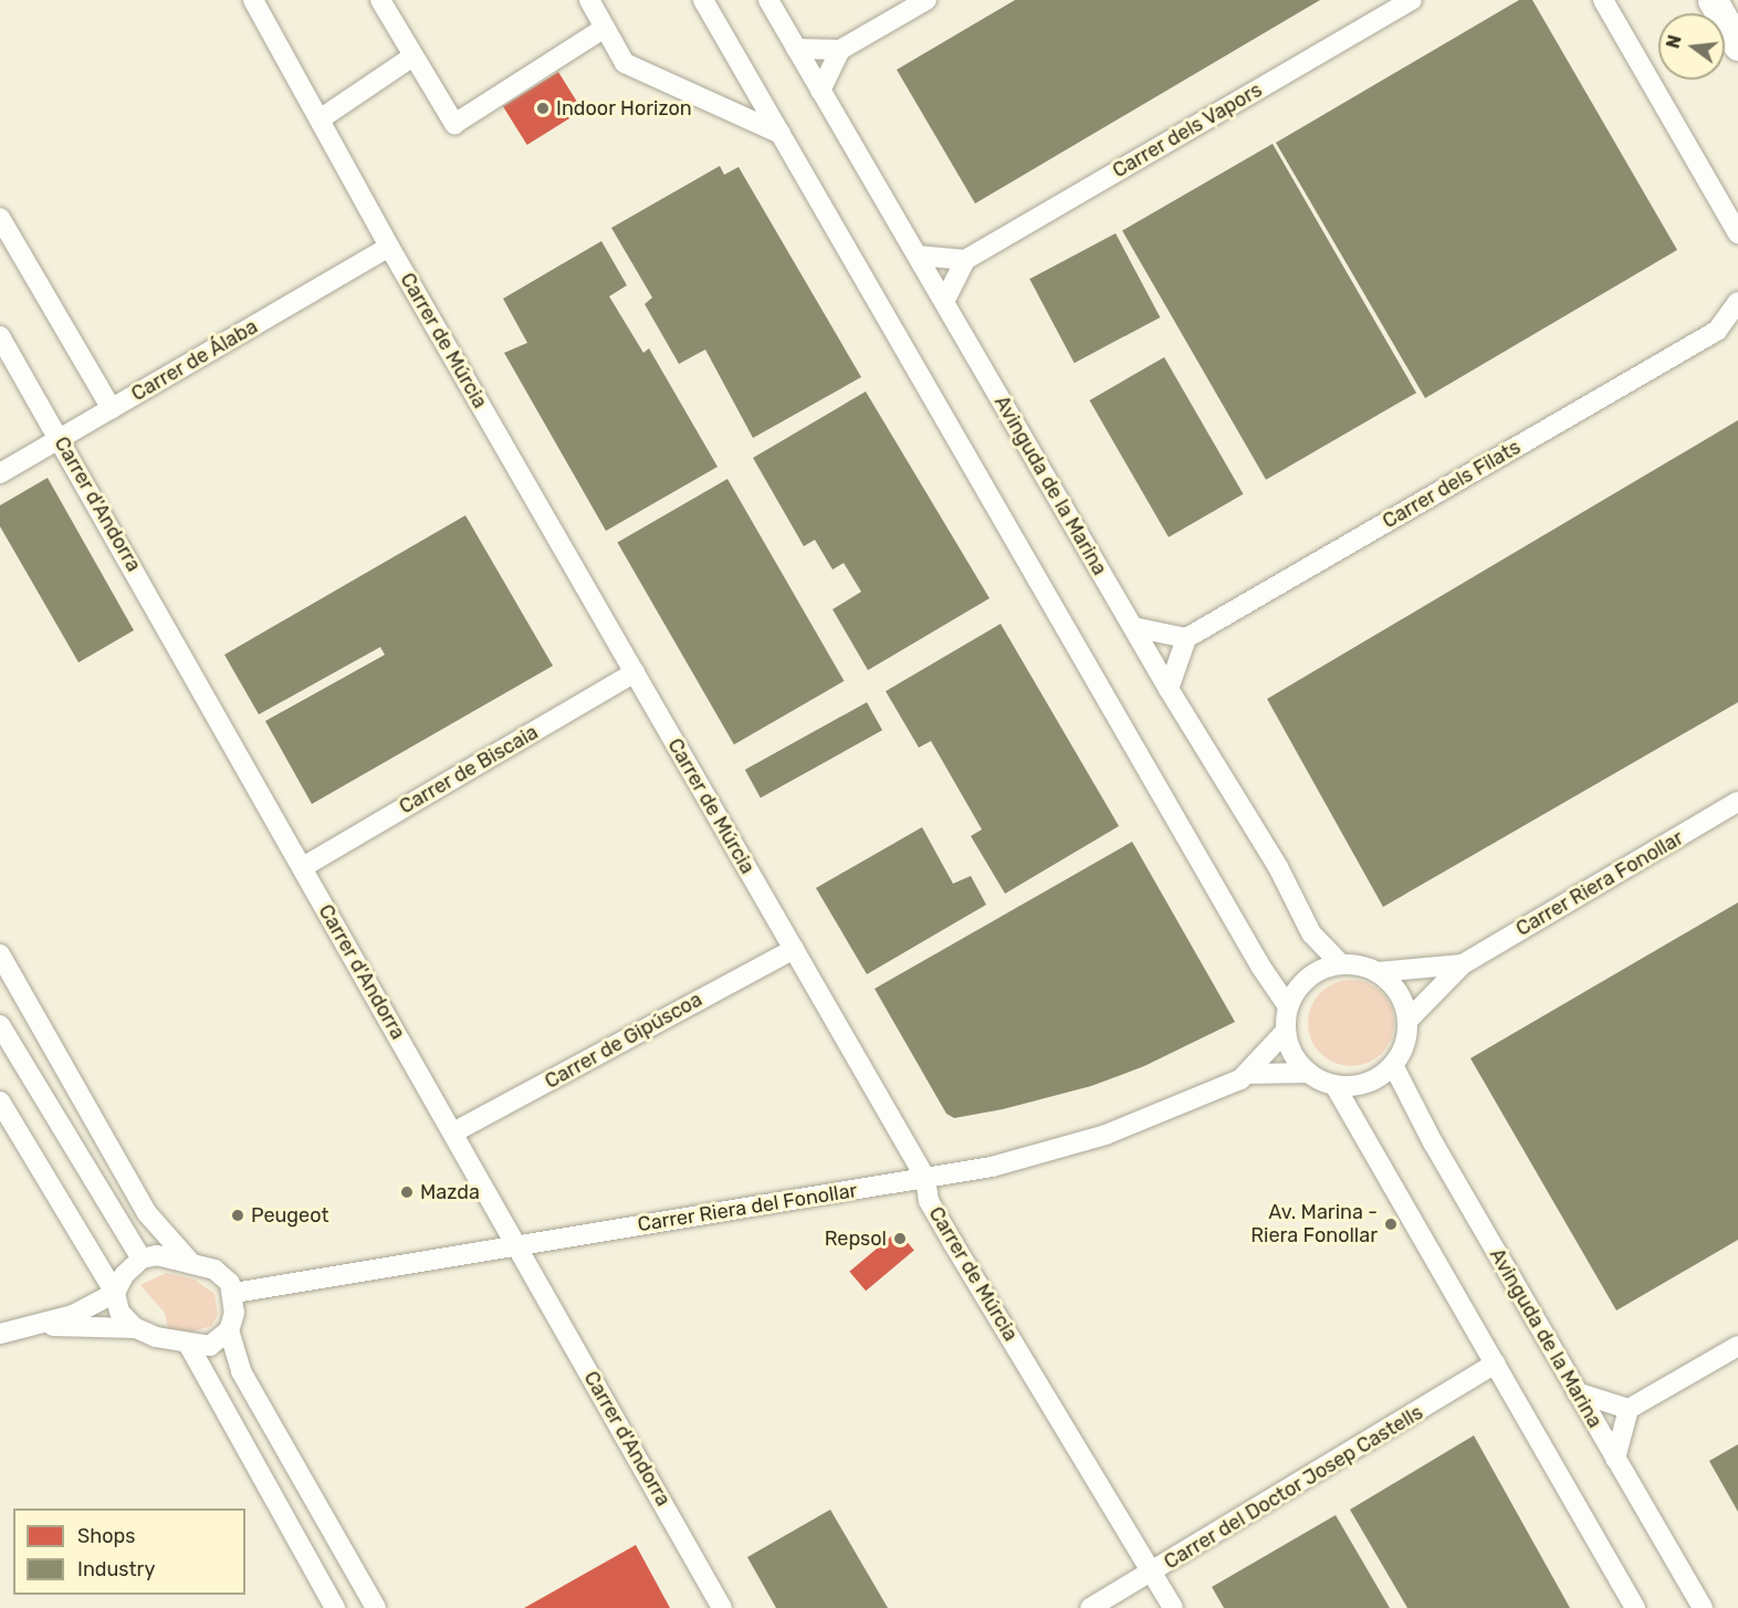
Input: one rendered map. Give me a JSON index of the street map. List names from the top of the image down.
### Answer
{
  "streets": {
    "street": [
      "Carrer dels Vapors",
      "Carrer de Múrcia",
      "Carrer de Álaba",
      "Carrer dels Filats",
      "Avinguda de la Marina",
      "Carrer d'Andorra",
      "Carrer de Biscaia",
      "Carrer Riera Fonollar",
      "Carrer de Gipúscoa",
      "Carrer Riera del Fonollar",
      "Carrer del Doctor Josep Castells"
    ]
  },
  "crossings": [
    ["Carrer de Múrcia", "Carrer de Álaba"],
    ["Carrer de Múrcia", "Carrer de Biscaia"],
    ["Carrer de Múrcia", "Carrer de Gipúscoa"],
    ["Carrer de Múrcia", "Carrer Riera del Fonollar"],
    ["Carrer de Múrcia", "Carrer del Doctor Josep Castells"],
    ["Carrer de Álaba", "Carrer d'Andorra"],
    ["Avinguda de la Marina", "Carrer Riera Fonollar"],
    ["Carrer d'Andorra", "Carrer de Biscaia"],
    ["Carrer d'Andorra", "Carrer de Gipúscoa"],
    ["Carrer d'Andorra", "Carrer Riera del Fonollar"]
  ],
  "places": [
    "Indoor Horizon",
    "Mazda",
    "Peugeot",
    "Av. Marina - Riera Fonollar",
    "Repsol"
  ],
  "legend": ["Shops", "Industry"],
  "north": "left"
}
